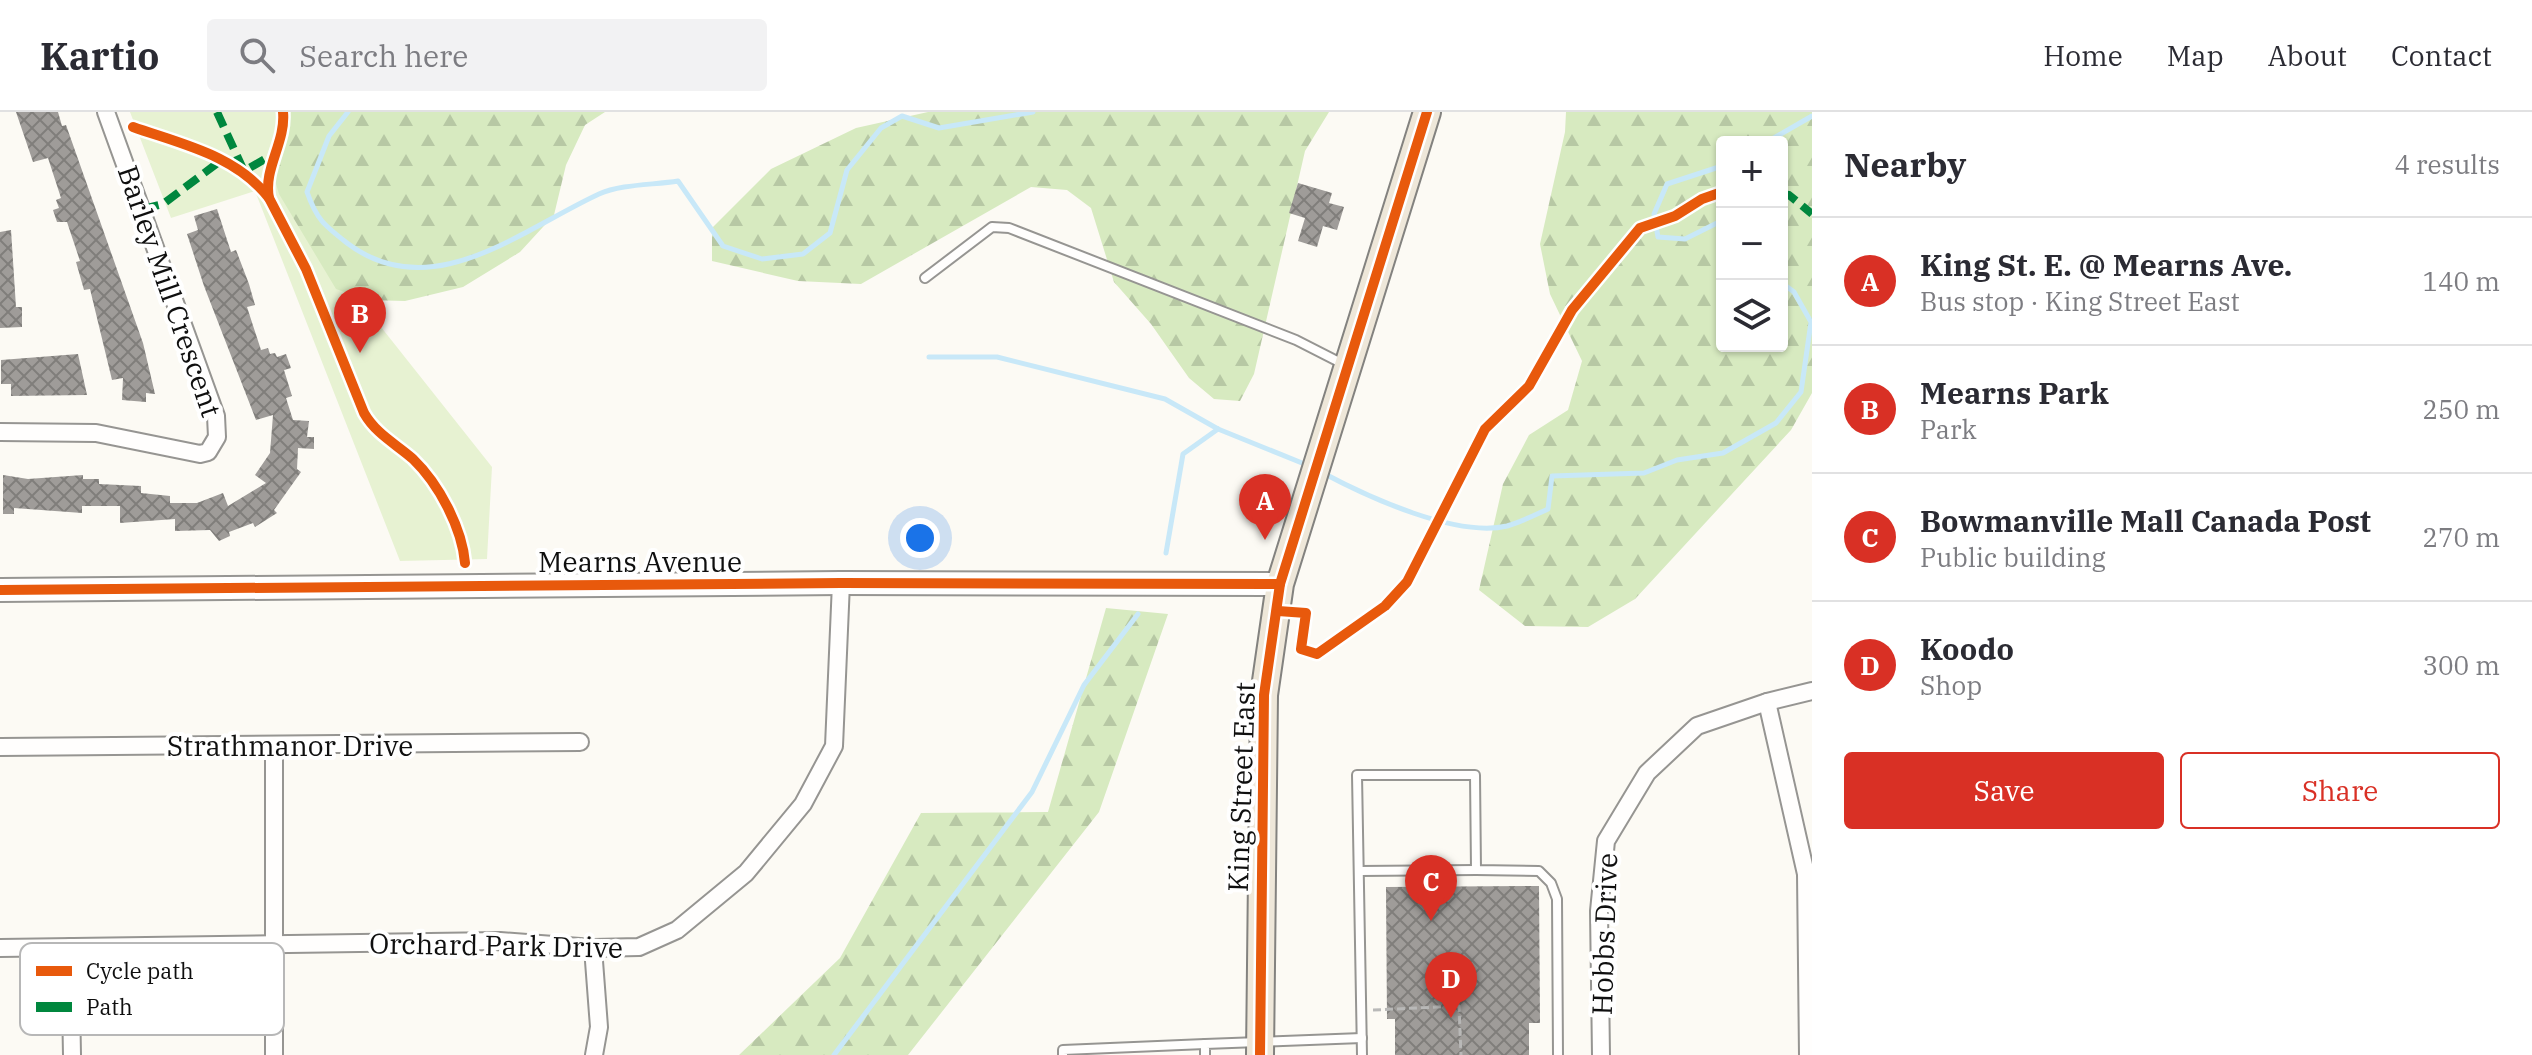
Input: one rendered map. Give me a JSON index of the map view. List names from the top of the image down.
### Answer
{
  "streets": {
    "main road": ["King Street East"],
    "street": [
      "Barley Mill Crescent",
      "Mearns Avenue",
      "Strathmanor Drive",
      "Hobbs Drive",
      "Orchard Park Drive"
    ]
  },
  "crossings": [
    ["Mearns Avenue", "King Street East"],
    ["Mearns Avenue", "Orchard Park Drive"]
  ],
  "legend": ["Cycle path", "Path"],
  "page": {
    "header": "Kartio",
    "search": "Search here",
    "nav": [
      "Home",
      "Map",
      "About",
      "Contact"
    ],
    "heading": ["Nearby", "4 results"],
    "map_buttons": ["+", "−"],
    "list": [
      {
        "mark": "A",
        "name": "King St. E. @ Mearns Ave.",
        "note": "Bus stop · King Street East",
        "value": "140 m"
      },
      {
        "mark": "B",
        "name": "Mearns Park",
        "note": "Park",
        "value": "250 m"
      },
      {
        "mark": "C",
        "name": "Bowmanville Mall Canada Post",
        "note": "Public building",
        "value": "270 m"
      },
      {
        "mark": "D",
        "name": "Koodo",
        "note": "Shop",
        "value": "300 m"
      }
    ],
    "pins": [
      "B",
      "A",
      "C",
      "D"
    ],
    "buttons": ["Save", "Share"]
  }
}
